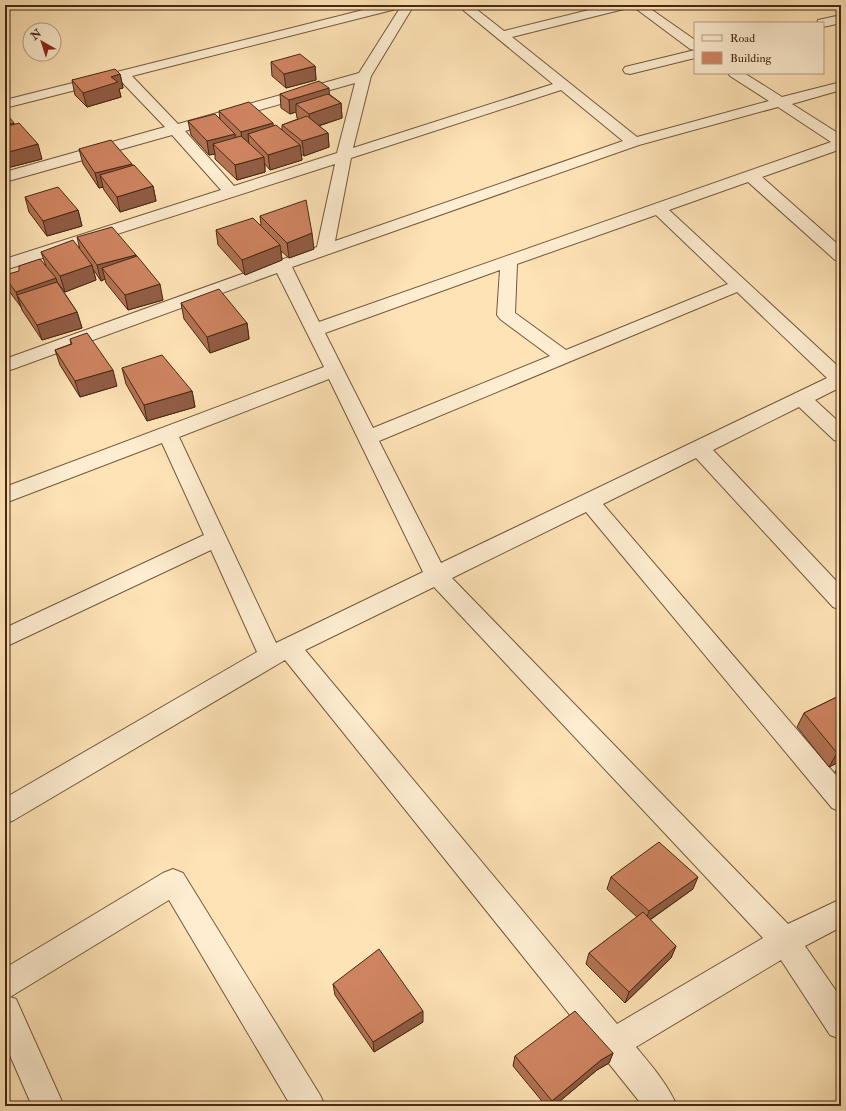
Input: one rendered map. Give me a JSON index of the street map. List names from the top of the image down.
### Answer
{
  "legend": ["Road", "Building"],
  "north": "top left"
}
